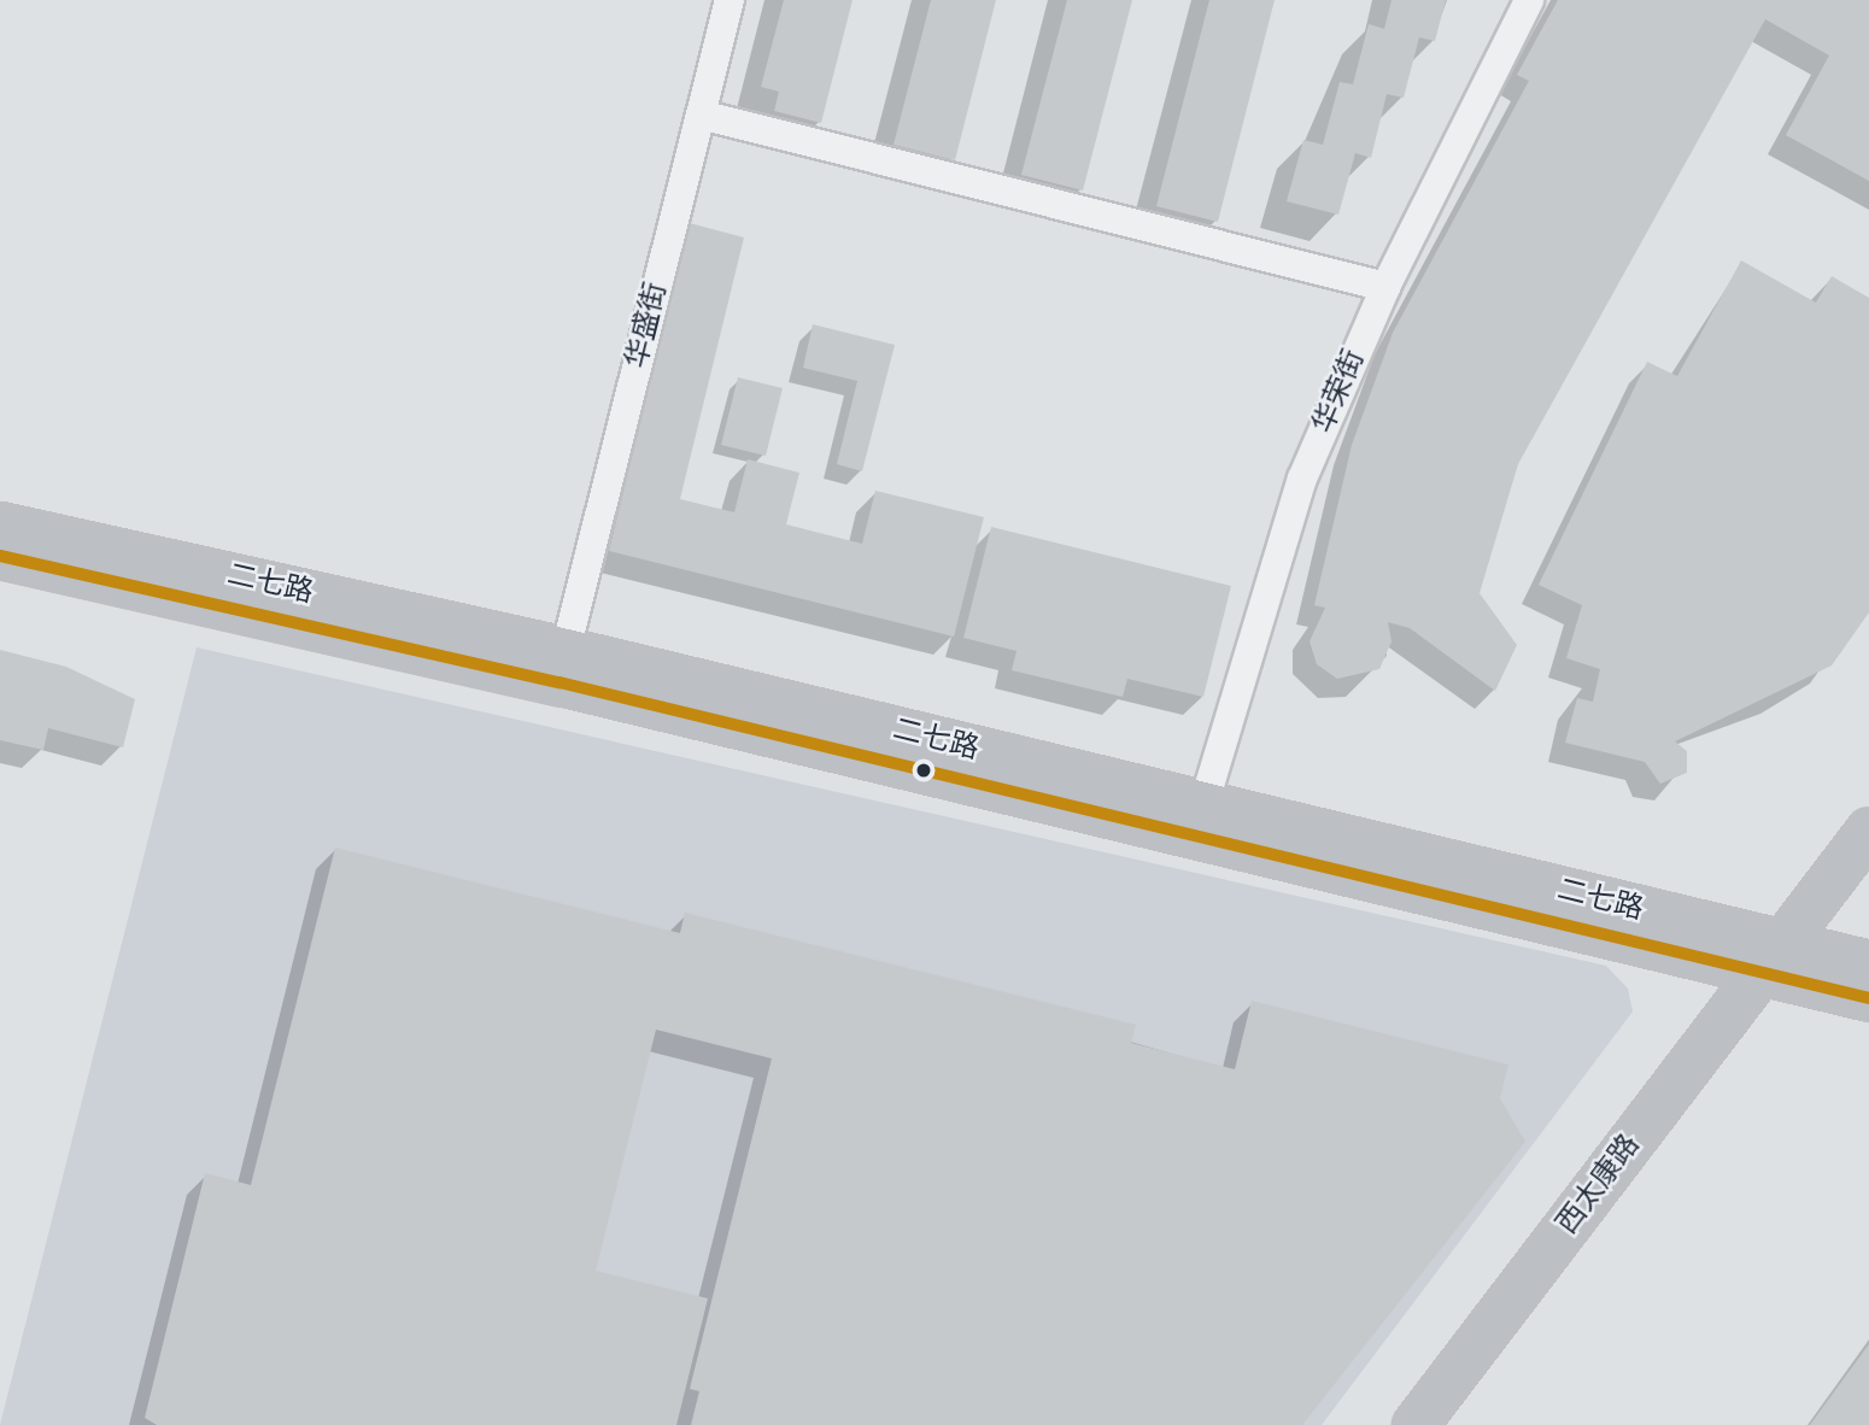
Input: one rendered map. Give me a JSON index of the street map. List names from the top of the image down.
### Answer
{
  "streets": {
    "main road": ["二七路", "西太康路"],
    "street": ["华盛街", "华荣街"]
  },
  "crossings": [
    ["华盛街", "二七路"],
    ["华荣街", "二七路"],
    ["二七路", "西太康路"]
  ]
}
